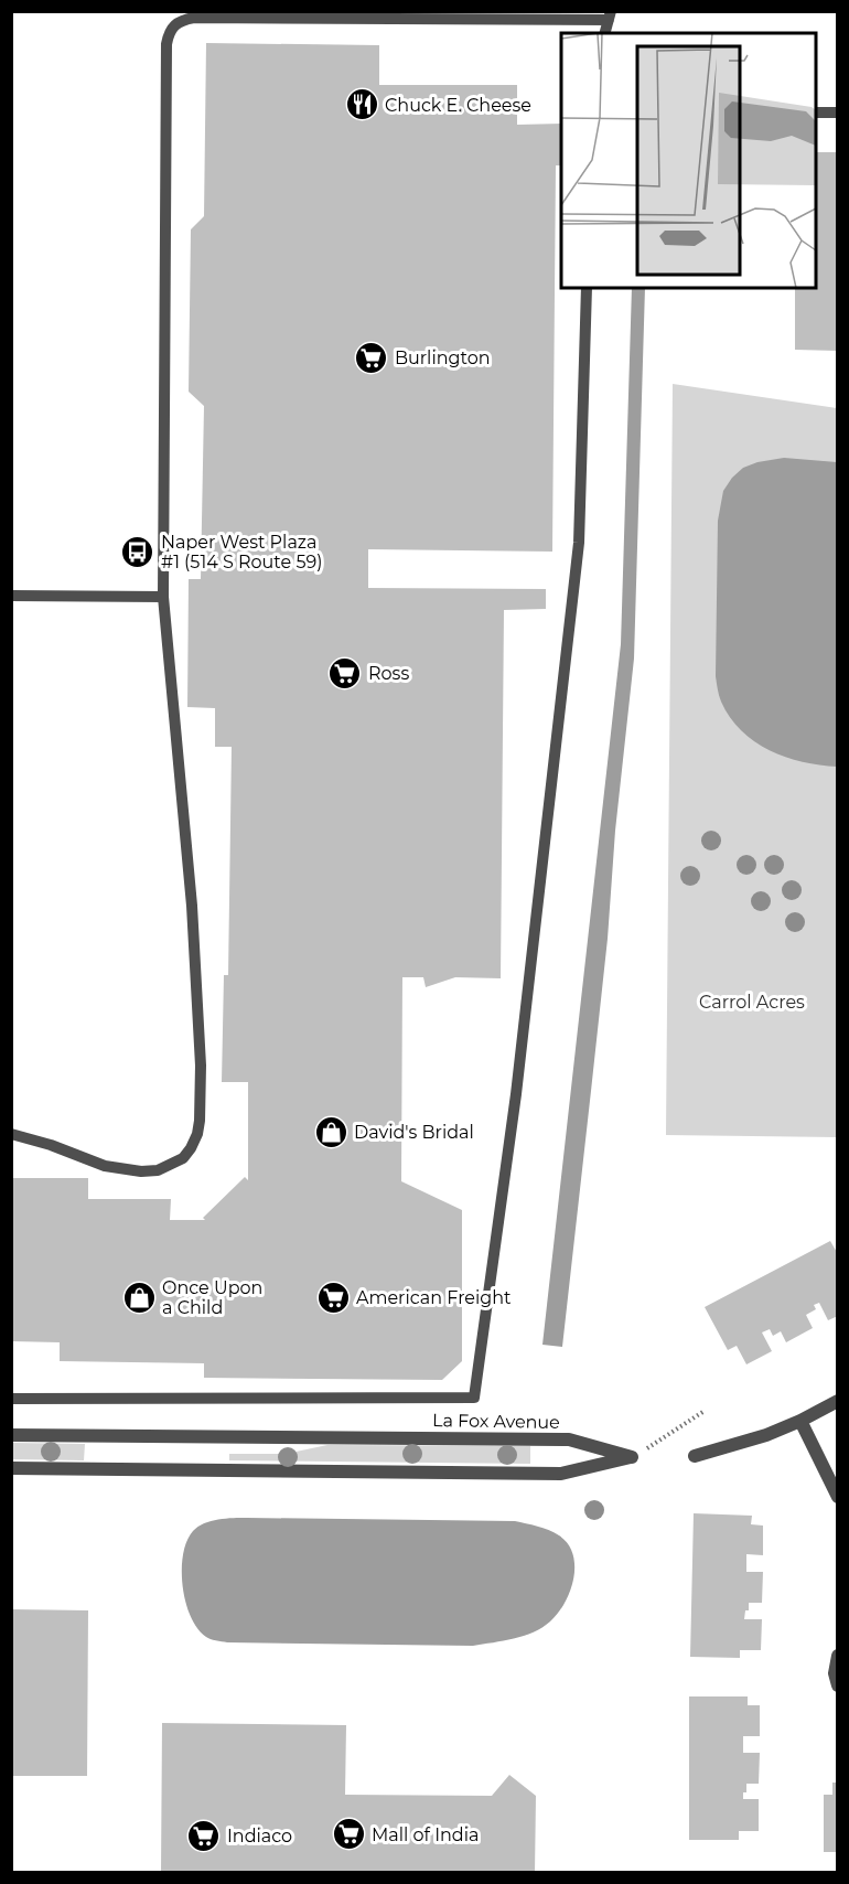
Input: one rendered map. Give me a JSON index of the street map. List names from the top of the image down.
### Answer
{
  "streets": {
    "street": ["La Fox Avenue"]
  },
  "parks": ["Carrol Acres"],
  "places": {
    "restaurant": ["Chuck E. Cheese"],
    "supermarket": [
      "Burlington",
      "Ross",
      "American Freight",
      "Mall of India",
      "Indiaco"
    ],
    "bus stop": ["Naper West Plaza #1 (514 S Route 59)"],
    "shop": ["David's Bridal", "Once Upon a Child"]
  }
}
